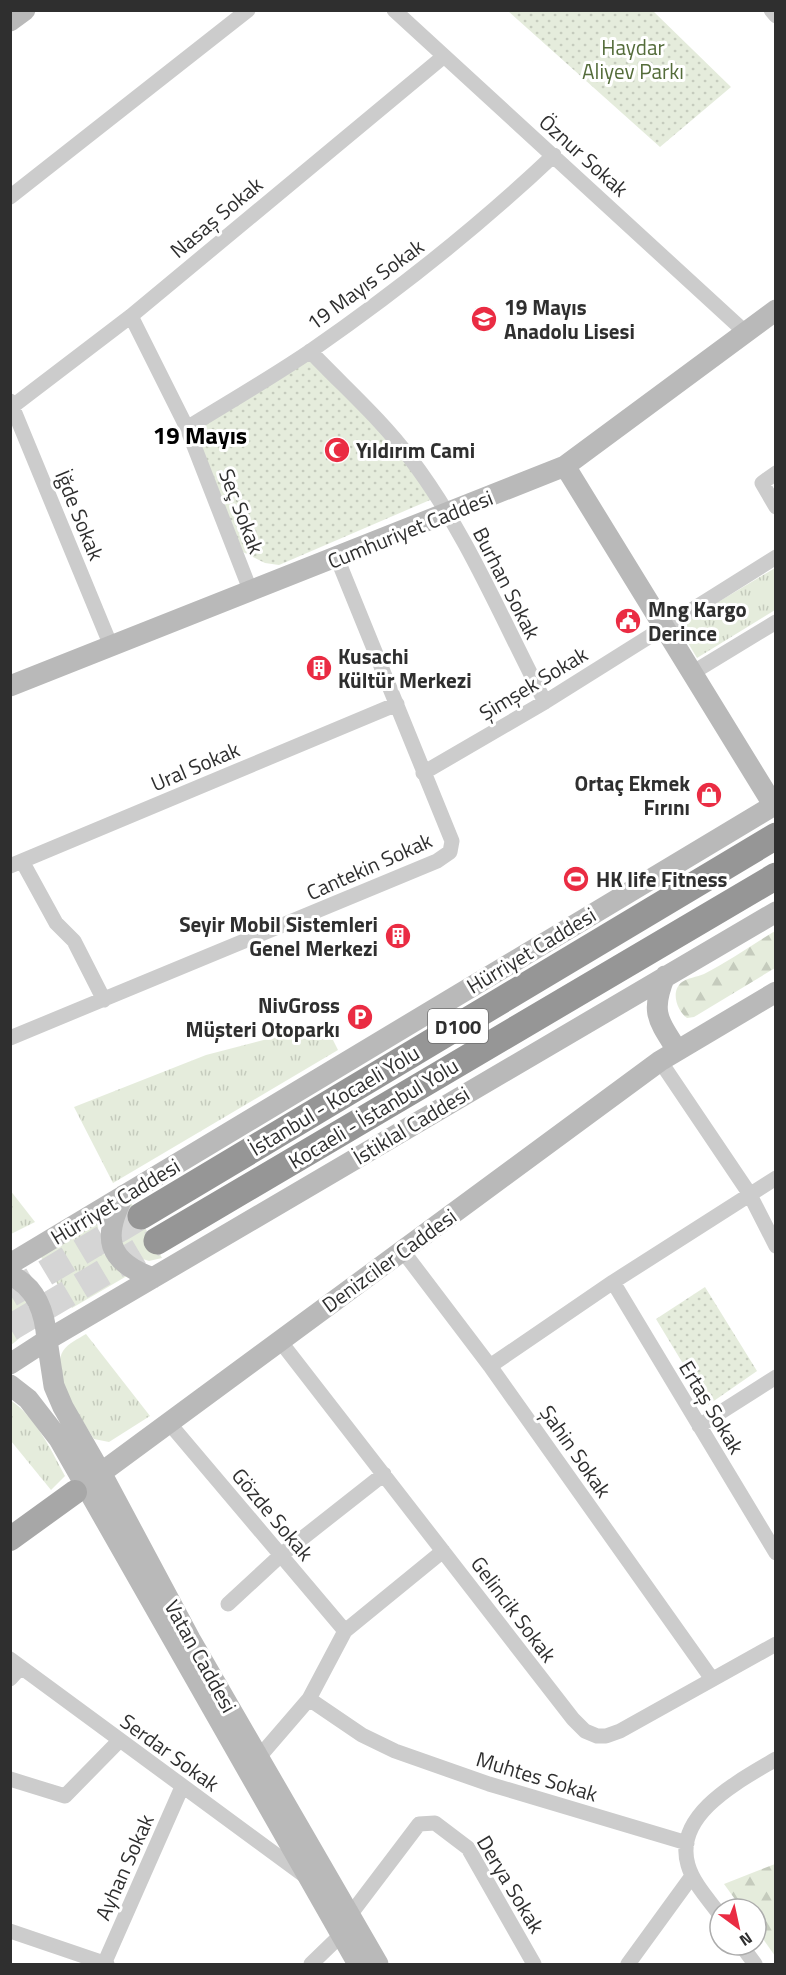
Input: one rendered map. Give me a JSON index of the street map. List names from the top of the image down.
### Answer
{
  "streets": {
    "highway": ["D100", "İstanbul - Kocaeli Yolu", "Kocaeli - İstanbul Yolu"],
    "main road": [
      "Cumhuriyet Caddesi",
      "Hürriyet Caddesi",
      "İstiklal Caddesi",
      "Denizciler Caddesi",
      "Vatan Caddesi"
    ],
    "street": [
      "Öznur Sokak",
      "Nasaş Sokak",
      "19 Mayıs Sokak",
      "Seç Sokak",
      "İğde Sokak",
      "Burhan Sokak",
      "Şimşek Sokak",
      "Ural Sokak",
      "Cantekin Sokak",
      "Ertaş Sokak",
      "Şahin Sokak",
      "Gözde Sokak",
      "Gelincik Sokak",
      "Serdar Sokak",
      "Muhtes Sokak",
      "Ayhan Sokak",
      "Derya Sokak"
    ]
  },
  "crossings": [
    ["Öznur Sokak", "Nasaş Sokak"],
    ["Öznur Sokak", "19 Mayıs Sokak"],
    ["Öznur Sokak", "Cumhuriyet Caddesi"],
    ["Nasaş Sokak", "Seç Sokak"],
    ["Nasaş Sokak", "İğde Sokak"],
    ["19 Mayıs Sokak", "Seç Sokak"],
    ["19 Mayıs Sokak", "Burhan Sokak"],
    ["Seç Sokak", "Cumhuriyet Caddesi"],
    ["İğde Sokak", "Cumhuriyet Caddesi"],
    ["Cumhuriyet Caddesi", "Burhan Sokak"],
    ["Cumhuriyet Caddesi", "Cantekin Sokak"],
    ["Burhan Sokak", "Şimşek Sokak"],
    ["Şimşek Sokak", "Cantekin Sokak"],
    ["Ural Sokak", "Cantekin Sokak"],
    ["İstiklal Caddesi", "Vatan Caddesi"],
    ["Denizciler Caddesi", "Şahin Sokak"],
    ["Denizciler Caddesi", "Gözde Sokak"],
    ["Denizciler Caddesi", "Gelincik Sokak"],
    ["Denizciler Caddesi", "Vatan Caddesi"],
    ["Şahin Sokak", "Gelincik Sokak"],
    ["Vatan Caddesi", "Serdar Sokak"],
    ["Vatan Caddesi", "Derya Sokak"],
    ["Serdar Sokak", "Ayhan Sokak"]
  ],
  "districts": ["19 Mayıs"],
  "parks": ["Haydar Aliyev Parkı"],
  "places": {
    "school or university": ["19 Mayıs Anadolu Lisesi"],
    "mosque": ["Yıldırım Cami"],
    "public building": ["Mng Kargo Derince"],
    "building": ["Kusachi Kültür Merkezi", "Seyir Mobil Sistemleri Genel Merkezi"],
    "shop": ["Ortaç Ekmek Fırını"],
    "sports": ["HK life Fitness"],
    "parking": ["NivGross Müşteri Otoparkı"]
  },
  "north": "bottom right"
}
